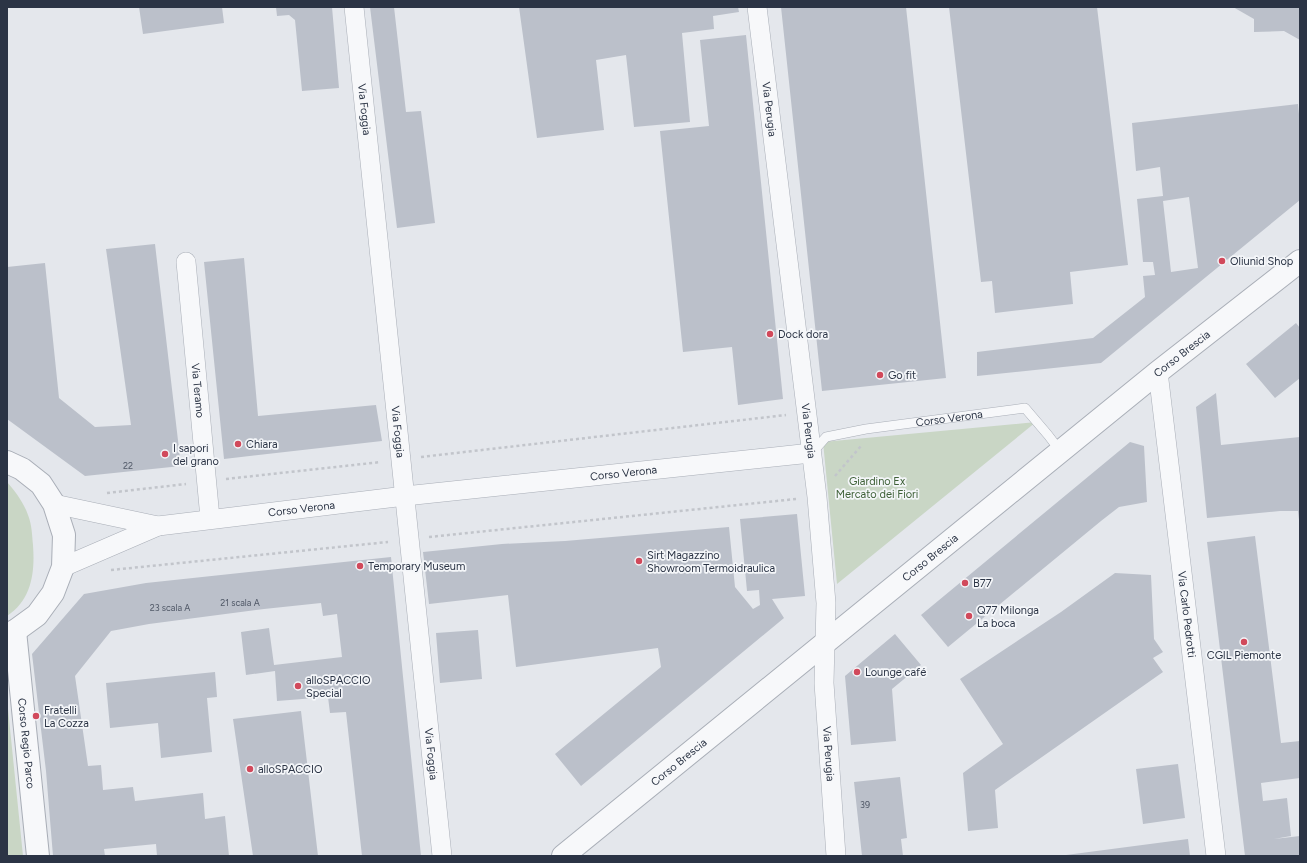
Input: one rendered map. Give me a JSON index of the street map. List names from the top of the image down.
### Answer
{
  "streets": {
    "street": [
      "Via Foggia",
      "Via Perugia",
      "Corso Brescia",
      "Via Teramo",
      "Corso Verona",
      "Via Carlo Pedrotti",
      "Corso Regio Parco"
    ]
  },
  "crossings": [
    ["Via Foggia", "Corso Verona"],
    ["Via Perugia", "Corso Brescia"],
    ["Via Perugia", "Corso Verona"],
    ["Corso Brescia", "Corso Verona"],
    ["Corso Brescia", "Via Carlo Pedrotti"],
    ["Via Teramo", "Corso Verona"]
  ],
  "parks": ["Giardino Ex Mercato dei Fiori"],
  "places": [
    "Oliunìd Shop",
    "Dock dora",
    "Go fit",
    "Chiara",
    "I sapori del grano",
    "Sirt Magazzino Showroom Termoidraulica",
    "Temporary Museum",
    "B77",
    "Q77 Milonga La boca",
    "CGIL Piemonte",
    "Lounge café",
    "alloSPACCIO Special",
    "Fratelli La Cozza",
    "alloSPACCIO"
  ],
  "house_numbers": [
    "22",
    "21 scala A",
    "23 scala A",
    "39"
  ]
}
